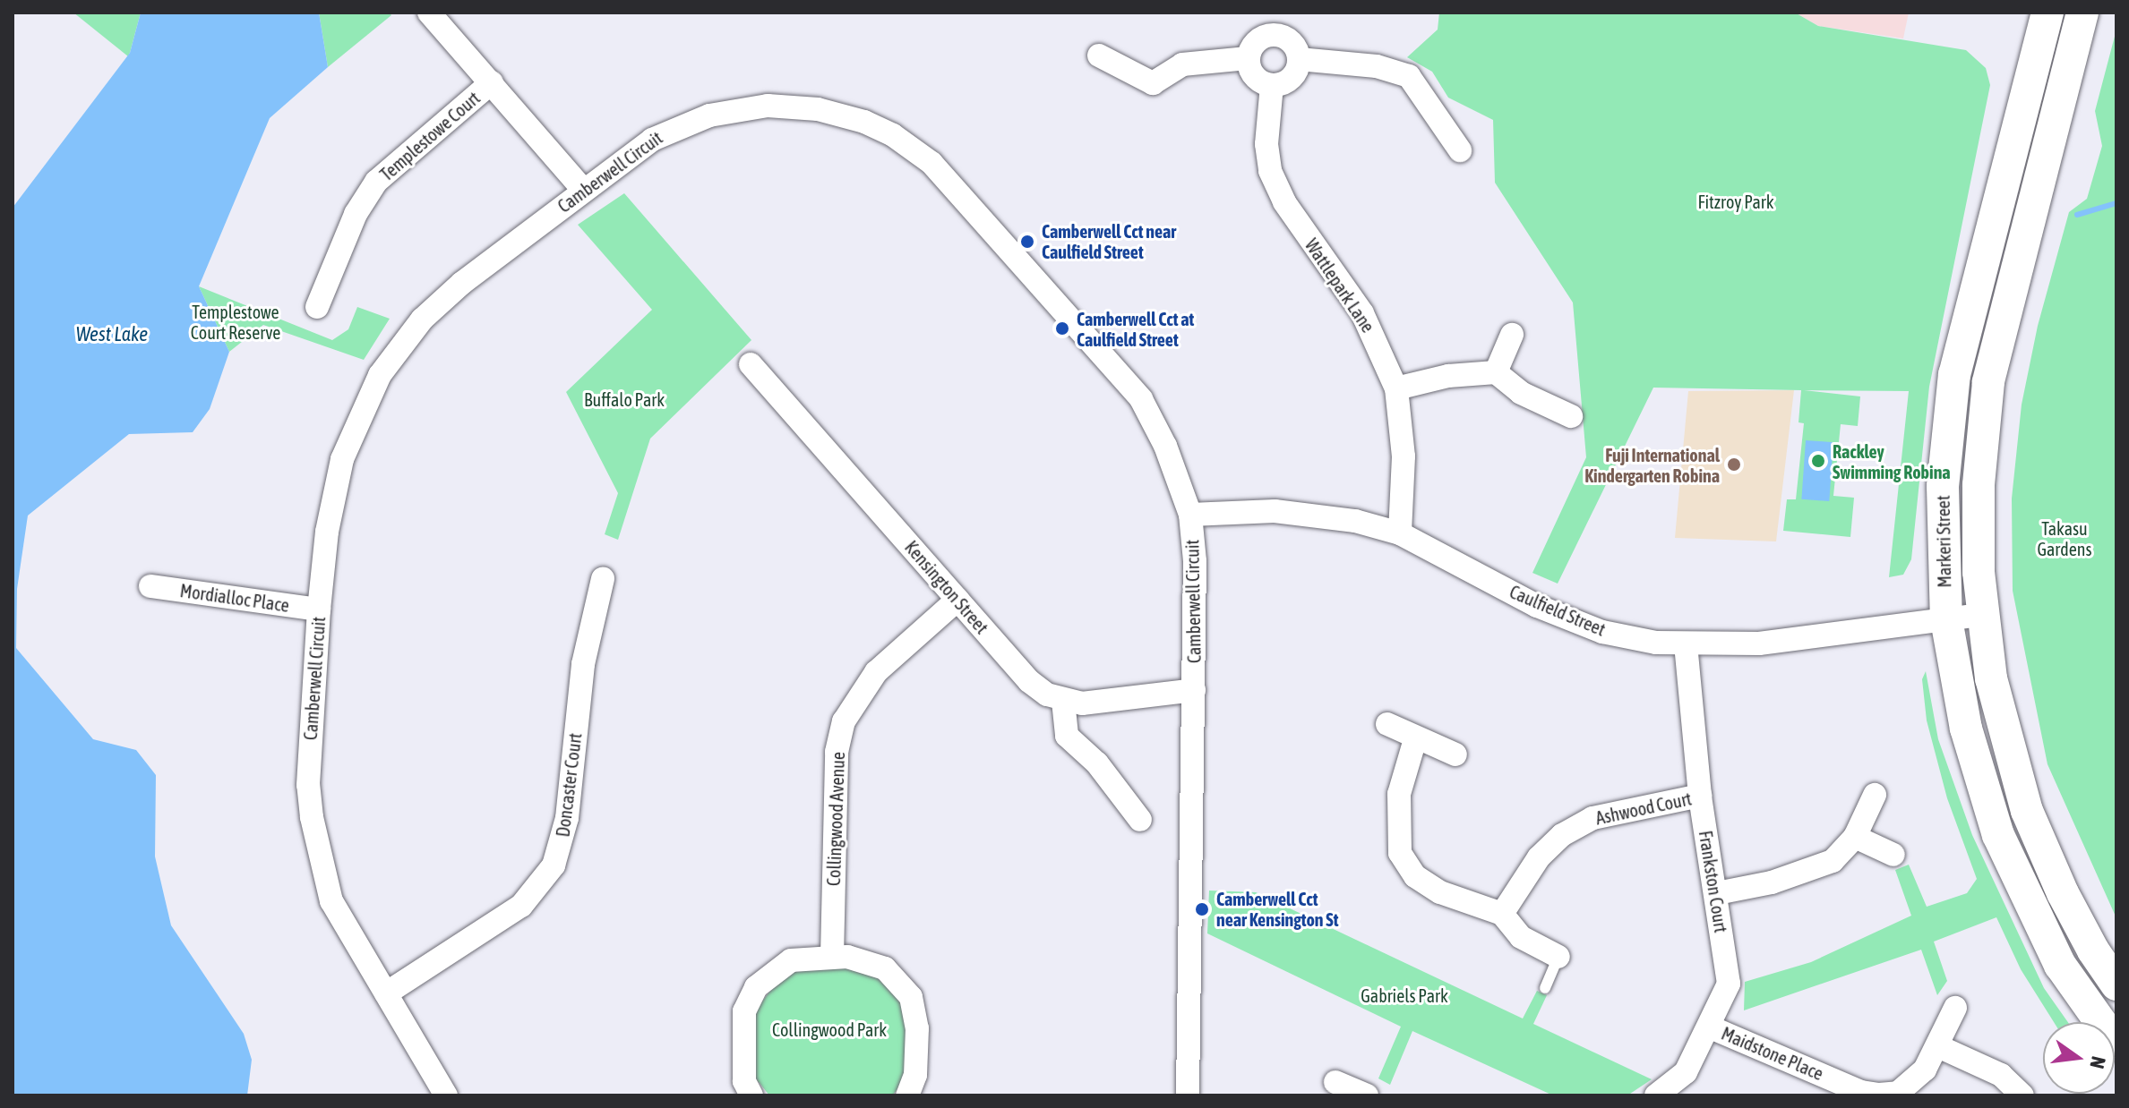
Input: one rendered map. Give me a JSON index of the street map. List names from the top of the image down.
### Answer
{
  "streets": {
    "main road": ["Markeri Street"],
    "street": [
      "Templestowe Court",
      "Camberwell Circuit",
      "Wattlepark Lane",
      "Kensington Street",
      "Mordialloc Place",
      "Caulfield Street",
      "Doncaster Court",
      "Ashwood Court",
      "Collingwood Avenue",
      "Frankston Court",
      "Maidstone Place"
    ]
  },
  "crossings": [
    ["Camberwell Circuit", "Kensington Street"],
    ["Camberwell Circuit", "Mordialloc Place"],
    ["Camberwell Circuit", "Caulfield Street"],
    ["Camberwell Circuit", "Doncaster Court"],
    ["Wattlepark Lane", "Caulfield Street"],
    ["Markeri Street", "Caulfield Street"],
    ["Kensington Street", "Collingwood Avenue"],
    ["Caulfield Street", "Frankston Court"],
    ["Ashwood Court", "Frankston Court"],
    ["Frankston Court", "Maidstone Place"]
  ],
  "water": ["West Lake"],
  "parks": [
    "Fitzroy Park",
    "Templestowe Court Reserve",
    "Buffalo Park",
    "Takasu Gardens",
    "Gabriels Park",
    "Collingwood Park"
  ],
  "places": [
    "Camberwell Cct near Caulfield Street",
    "Camberwell Cct at Caulfield Street",
    "Rackley Swimming Robina",
    "Fuji International Kindergarten Robina",
    "Camberwell Cct near Kensington St"
  ],
  "north": "right"
}
